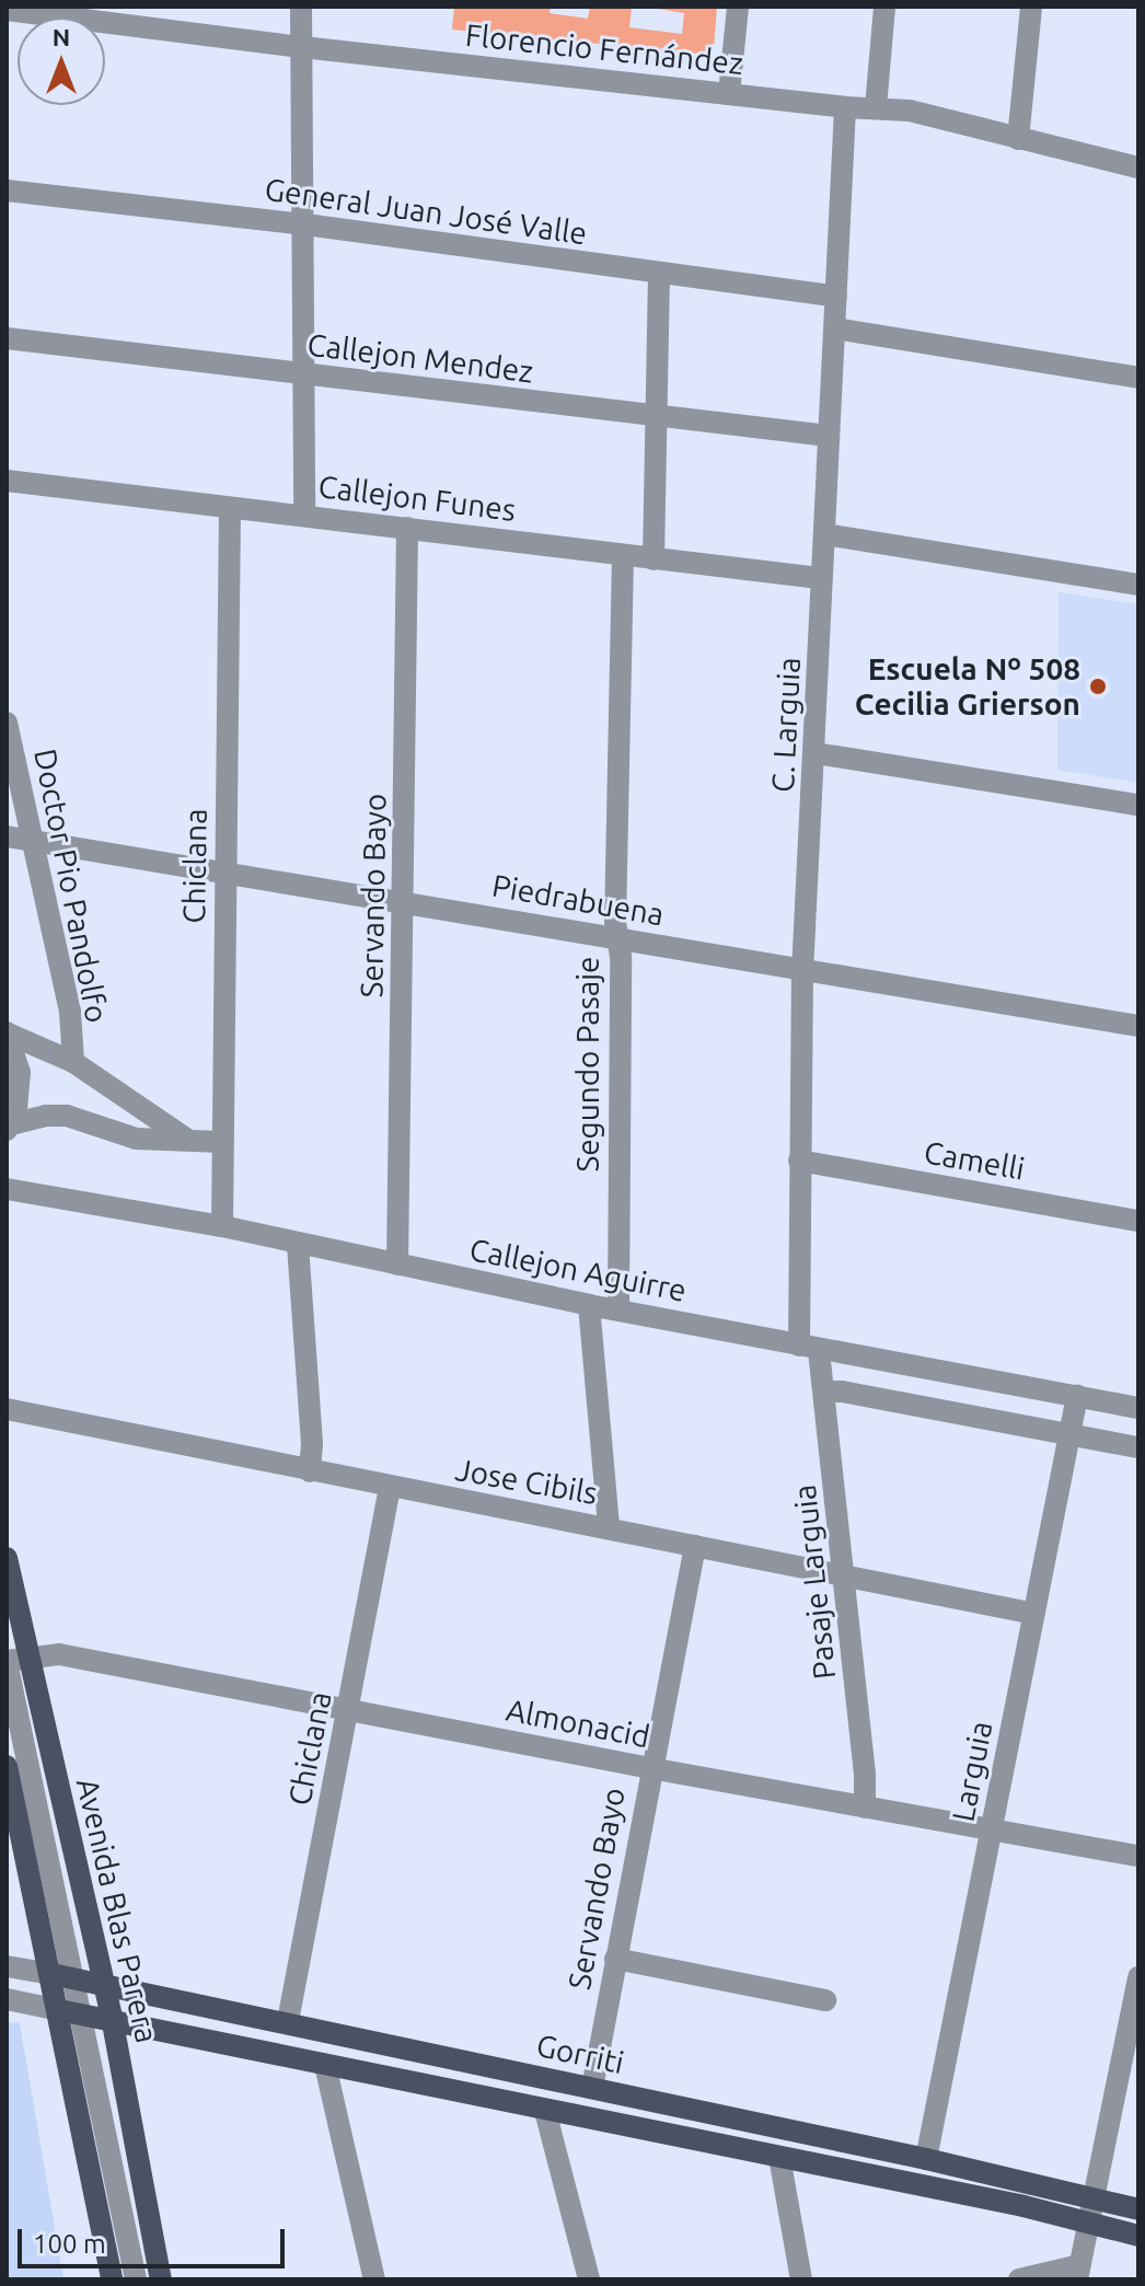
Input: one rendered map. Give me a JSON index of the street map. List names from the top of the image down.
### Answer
{
  "streets": {
    "main road": ["Avenida Blas Parera", "Gorriti"],
    "street": [
      "Florencio Fernández",
      "General Juan José Valle",
      "Callejon Mendez",
      "Callejon Funes",
      "C. Larguia",
      "Chiclana",
      "Doctor Pio Pandolfo",
      "Servando Bayo",
      "Piedrabuena",
      "Segundo Pasaje",
      "Camelli",
      "Callejon Aguirre",
      "Jose Cibils",
      "Pasaje Larguia",
      "Almonacid",
      "Larguia"
    ]
  },
  "crossings": [
    ["Florencio Fernández", "C. Larguia"],
    ["General Juan José Valle", "C. Larguia"],
    ["Callejon Mendez", "C. Larguia"],
    ["Callejon Funes", "C. Larguia"],
    ["Callejon Funes", "Chiclana"],
    ["Callejon Funes", "Servando Bayo"],
    ["Callejon Funes", "Segundo Pasaje"],
    ["C. Larguia", "Piedrabuena"],
    ["C. Larguia", "Camelli"],
    ["C. Larguia", "Callejon Aguirre"],
    ["C. Larguia", "Pasaje Larguia"],
    ["Chiclana", "Piedrabuena"],
    ["Chiclana", "Callejon Aguirre"],
    ["Chiclana", "Jose Cibils"],
    ["Chiclana", "Almonacid"],
    ["Chiclana", "Gorriti"],
    ["Doctor Pio Pandolfo", "Piedrabuena"],
    ["Servando Bayo", "Piedrabuena"],
    ["Servando Bayo", "Callejon Aguirre"],
    ["Servando Bayo", "Jose Cibils"],
    ["Servando Bayo", "Almonacid"],
    ["Servando Bayo", "Gorriti"],
    ["Piedrabuena", "Segundo Pasaje"],
    ["Segundo Pasaje", "Callejon Aguirre"],
    ["Callejon Aguirre", "Pasaje Larguia"],
    ["Callejon Aguirre", "Larguia"],
    ["Jose Cibils", "Pasaje Larguia"],
    ["Jose Cibils", "Larguia"],
    ["Pasaje Larguia", "Almonacid"],
    ["Almonacid", "Larguia"],
    ["Almonacid", "Avenida Blas Parera"],
    ["Larguia", "Gorriti"],
    ["Avenida Blas Parera", "Gorriti"]
  ],
  "places": ["Escuela Nº 508 Cecilia Grierson"],
  "scale_bar": "100 m",
  "north": "top"
}
